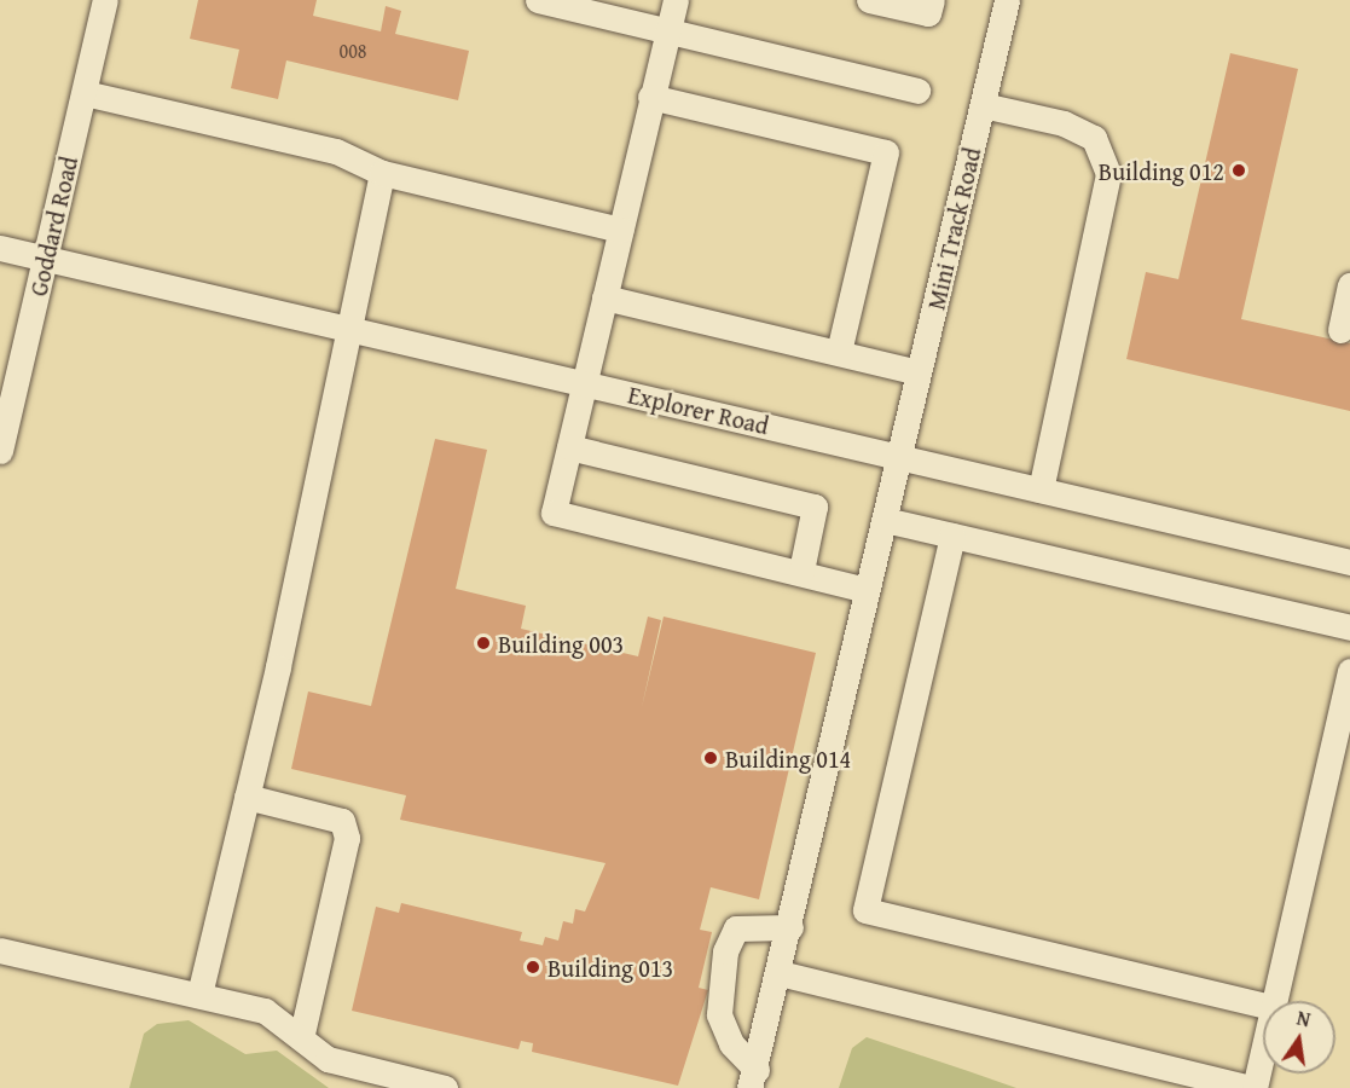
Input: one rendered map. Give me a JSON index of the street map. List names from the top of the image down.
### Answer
{
  "streets": {
    "street": ["Goddard Road", "Mini Track Road", "Explorer Road"]
  },
  "crossings": [
    ["Goddard Road", "Explorer Road"],
    ["Mini Track Road", "Explorer Road"]
  ],
  "places": [
    "Building 012",
    "Building 003",
    "Building 014",
    "Building 013"
  ],
  "house_numbers": ["008"],
  "north": "top"
}
